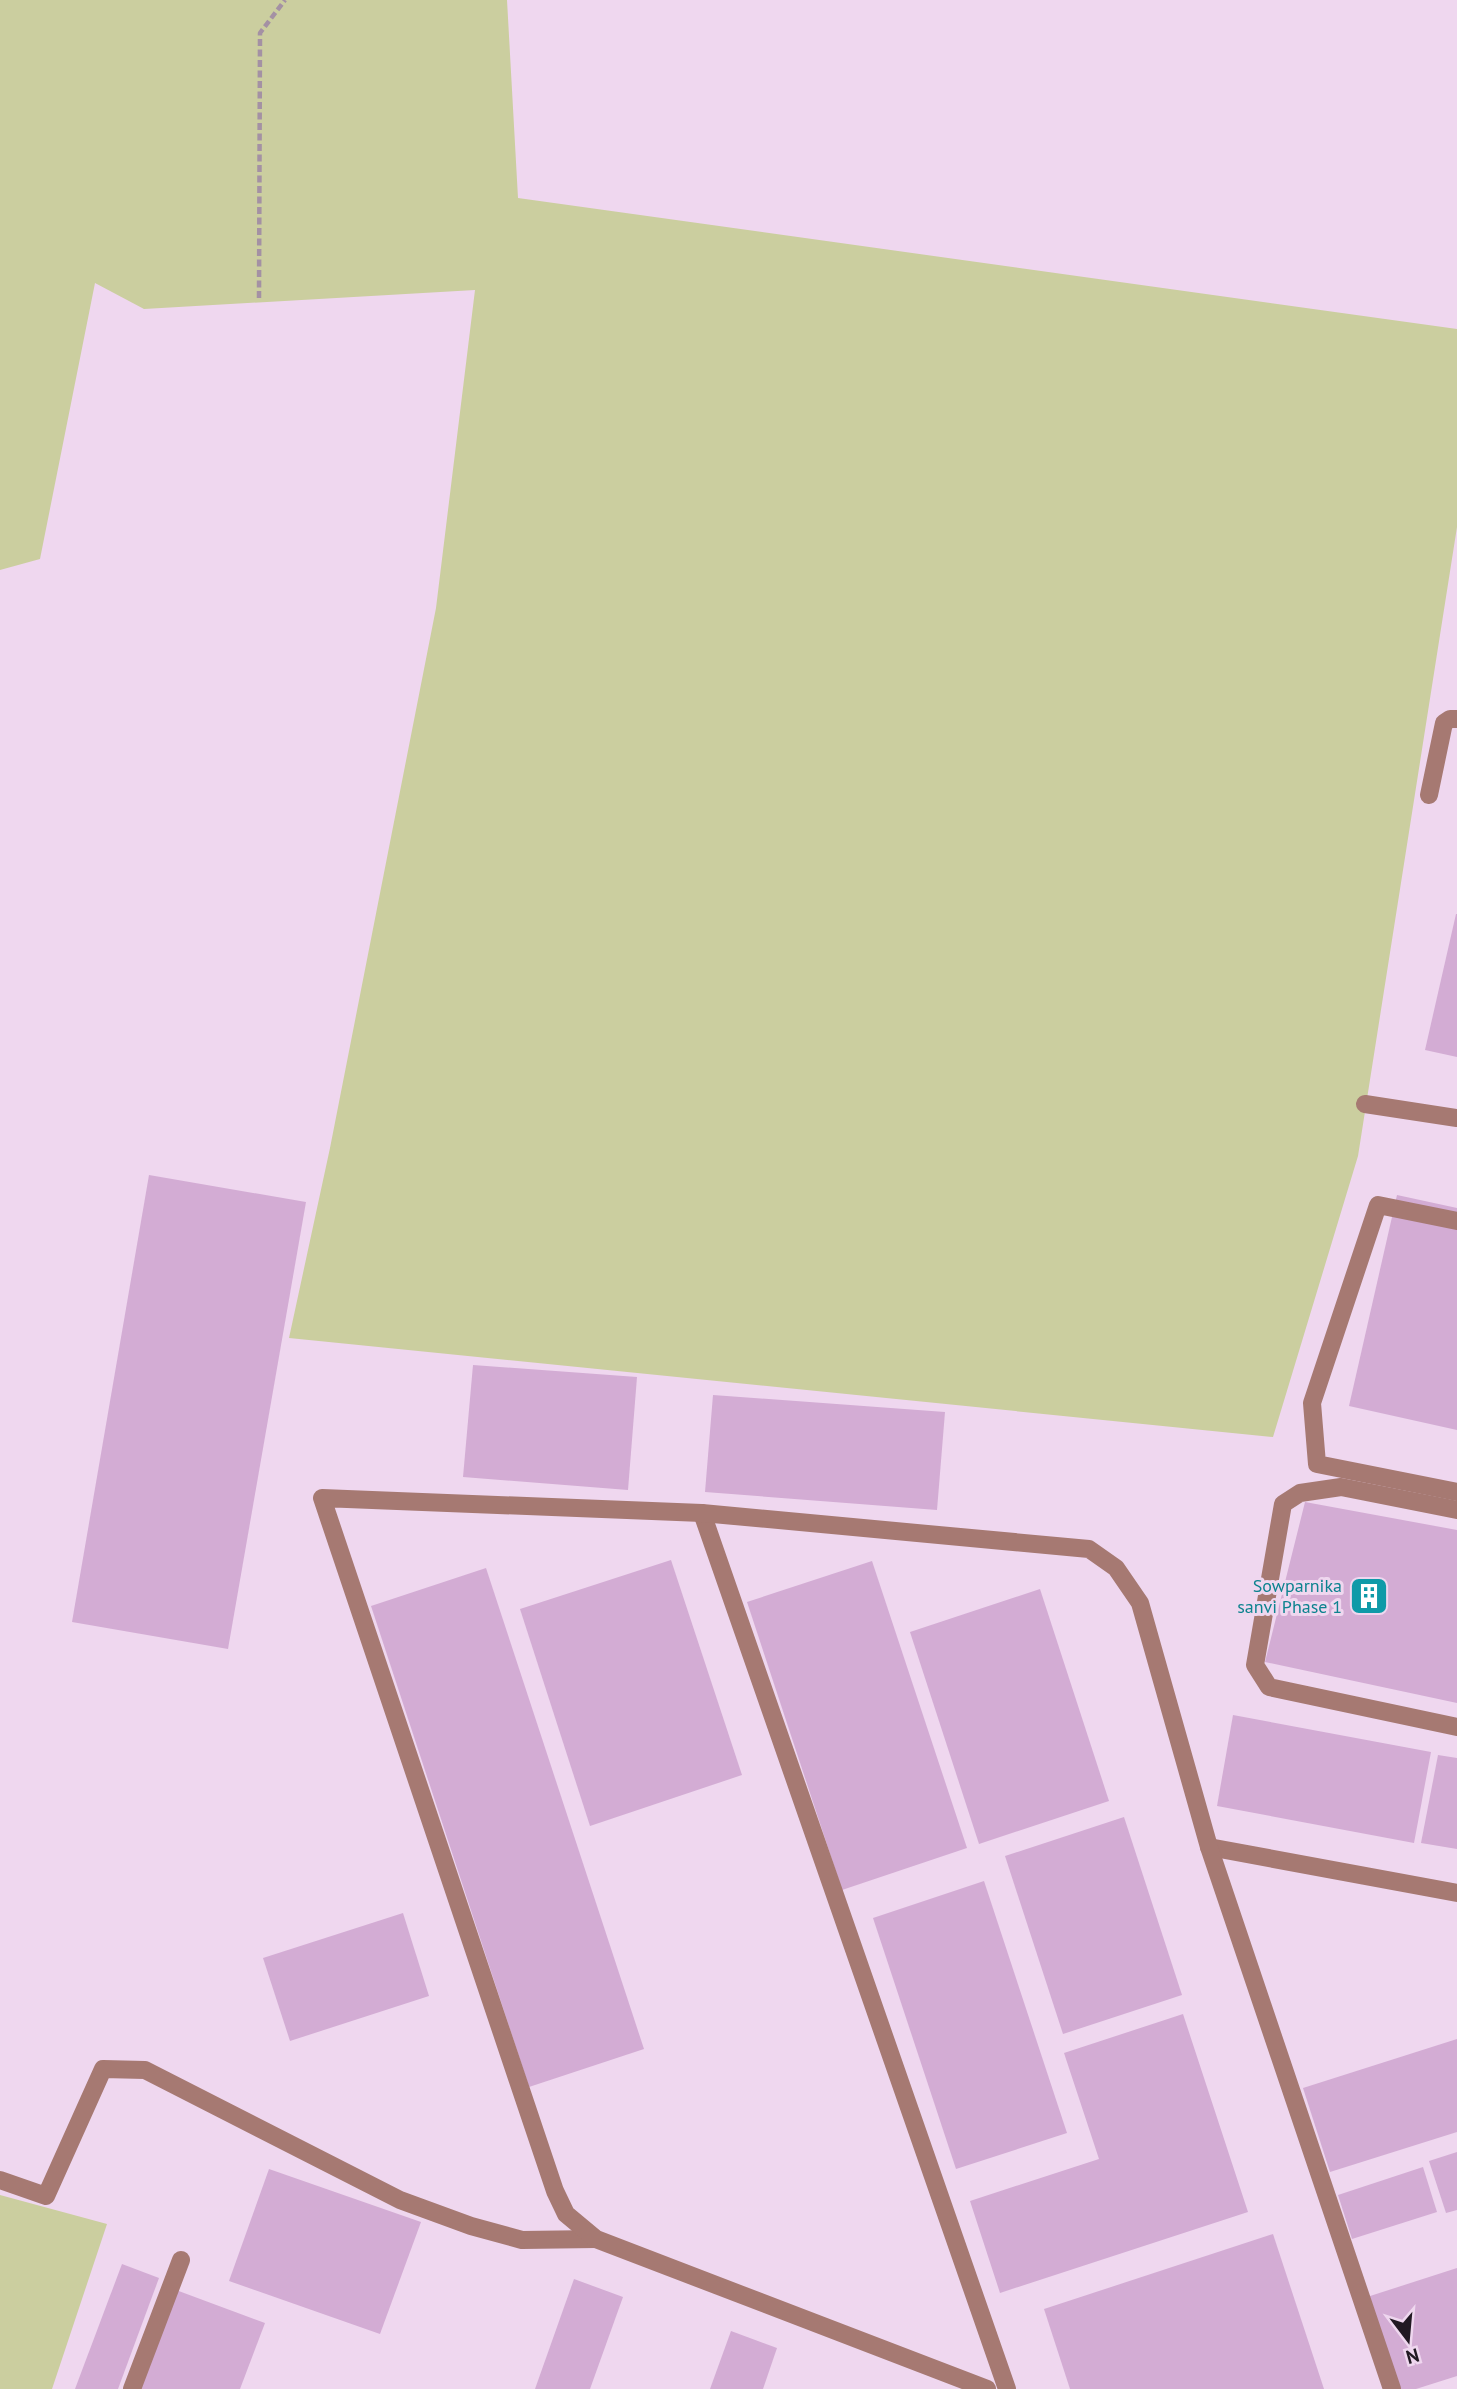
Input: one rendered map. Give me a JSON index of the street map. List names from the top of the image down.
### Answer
{
  "places": {
    "building": ["Sowparnika sanvi Phase 1"]
  },
  "north": "bottom"
}
